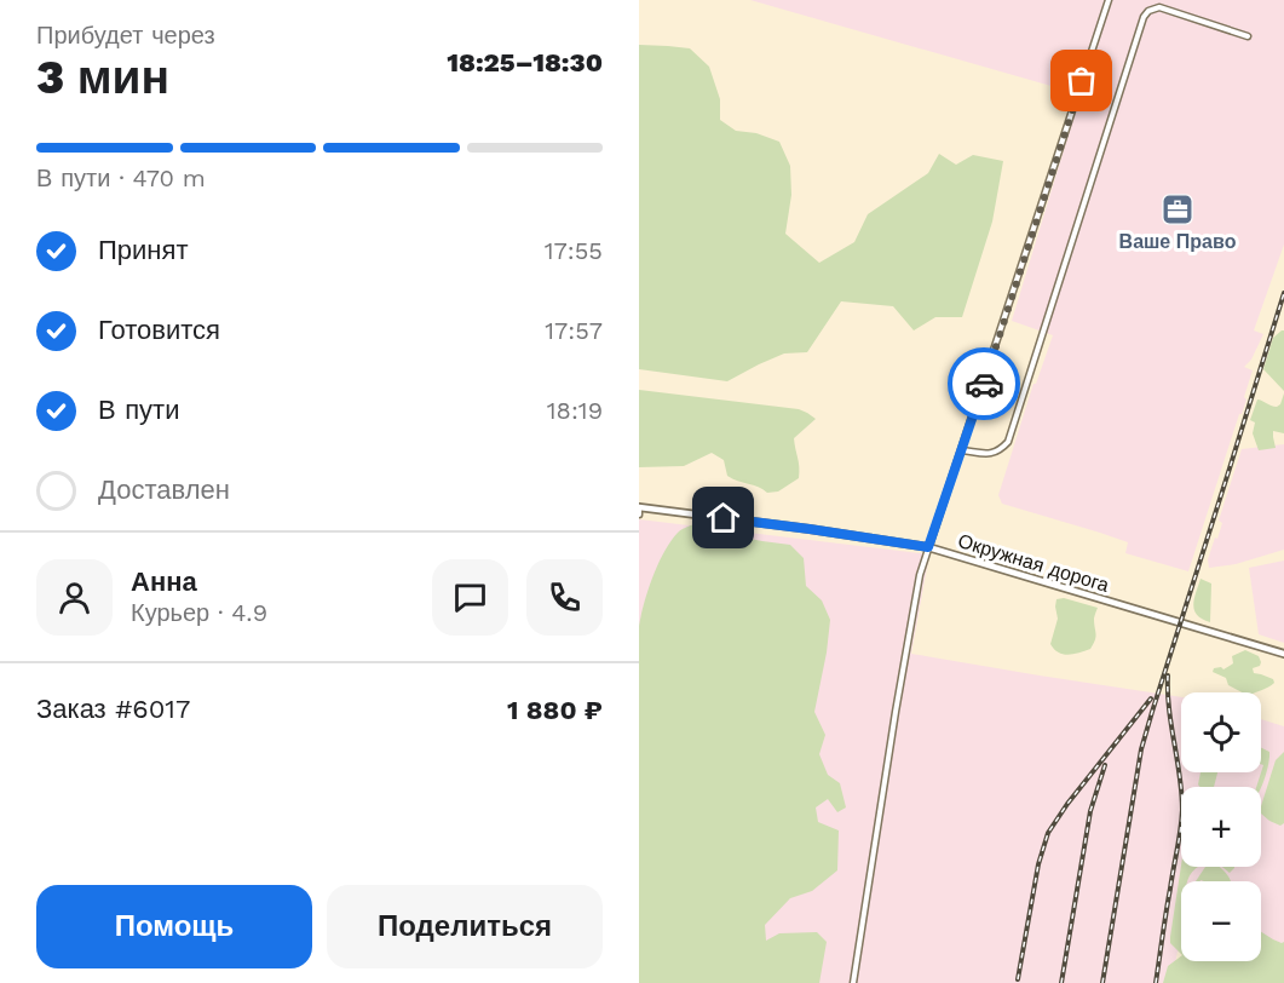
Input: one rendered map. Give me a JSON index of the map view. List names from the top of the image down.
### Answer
{
  "streets": {
    "main road": ["Окружная дорога"]
  },
  "places": {
    "office": ["Ваше Право"]
  },
  "page": {
    "heading": ["3 мин", "Прибудет через", "18:25–18:30"],
    "panel": [
      "Анна",
      "Курьер · 4.9",
      "Заказ #6017",
      "1 880 ₽"
    ],
    "bar": "В пути · 470 m",
    "list": [
      ["Принят", "17:55"],
      ["Готовится", "17:57"],
      ["В пути", "18:19"],
      "Доставлен"
    ],
    "map_buttons": ["+", "−"],
    "buttons": ["Помощь", "Поделиться"]
  }
}
